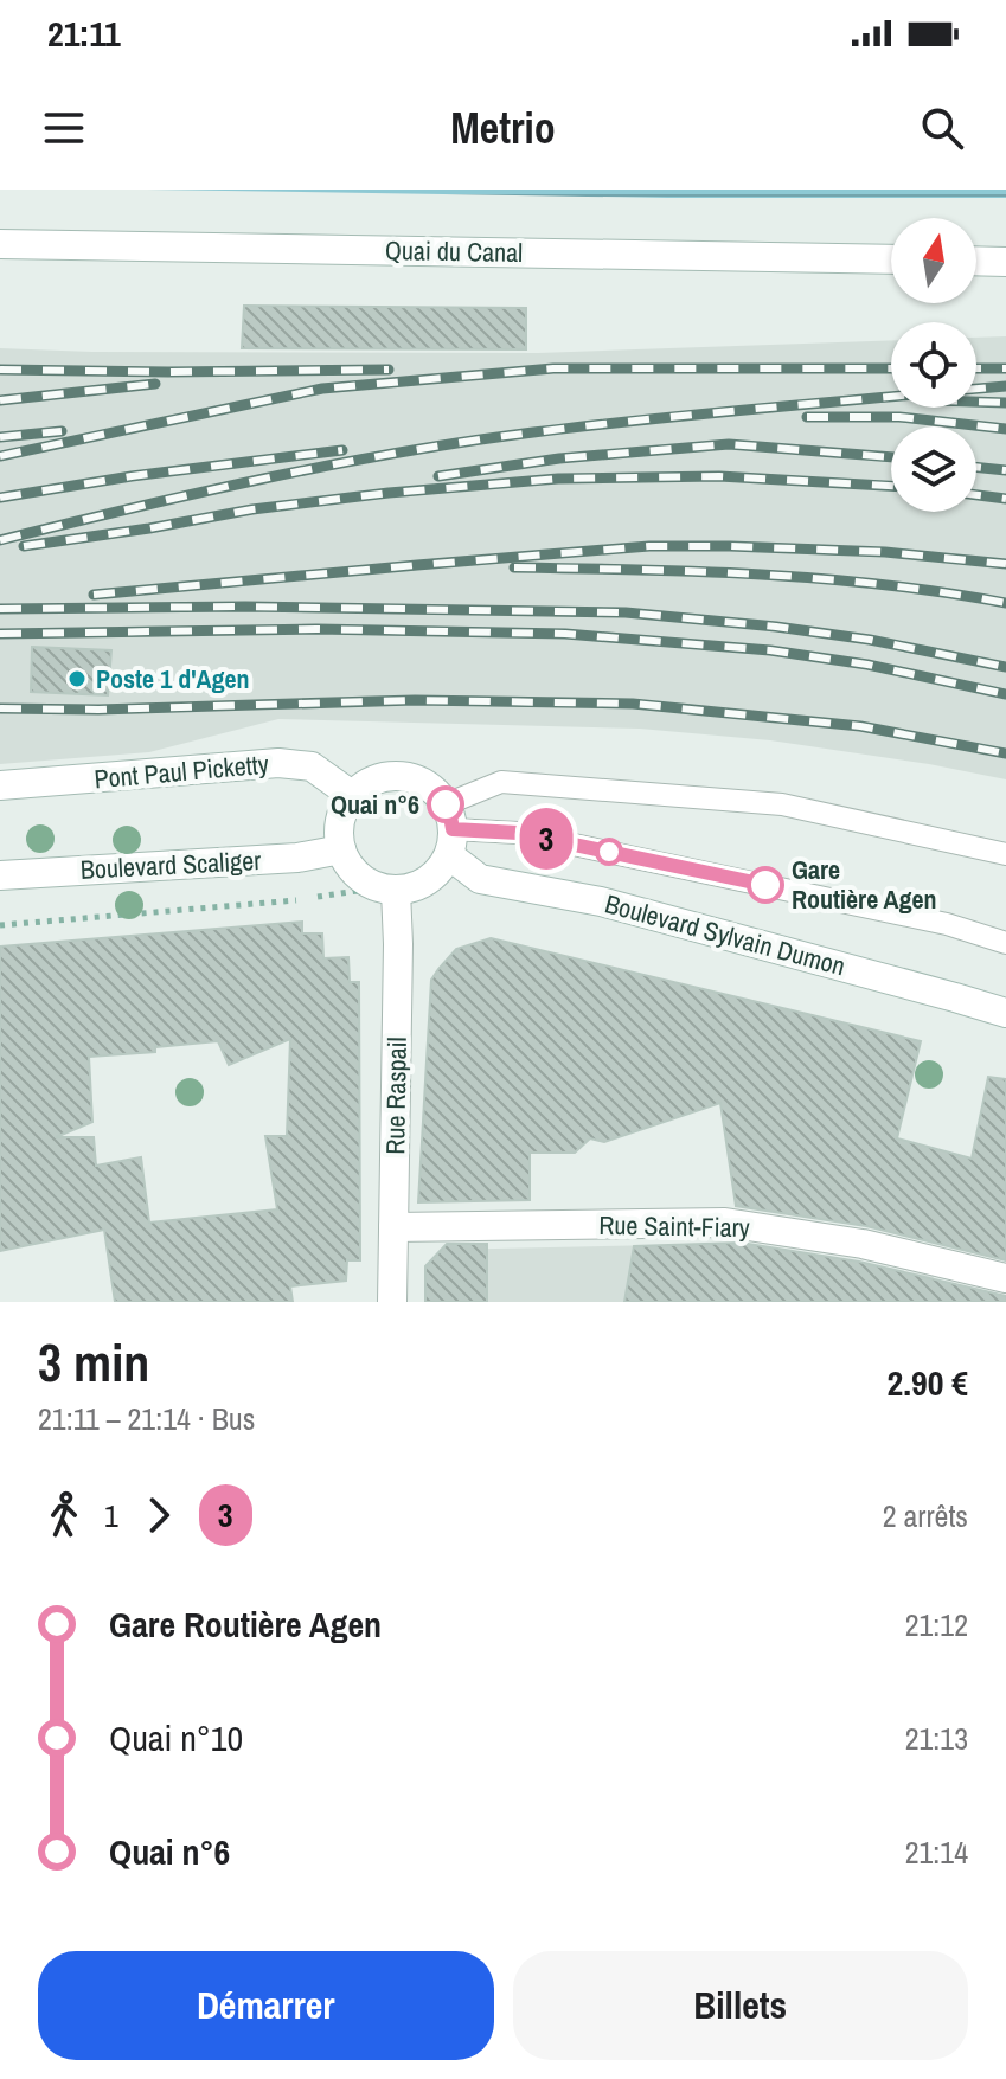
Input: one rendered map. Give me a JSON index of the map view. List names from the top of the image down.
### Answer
{
  "streets": {
    "street": [
      "Quai du Canal",
      "Pont Paul Picketty",
      "Boulevard Scaliger",
      "Boulevard Sylvain Dumon",
      "Rue Raspail",
      "Rue Saint-Fiary"
    ]
  },
  "crossings": [
    ["Pont Paul Picketty", "Boulevard Scaliger"],
    ["Pont Paul Picketty", "Boulevard Sylvain Dumon"],
    ["Pont Paul Picketty", "Rue Raspail"],
    ["Boulevard Scaliger", "Boulevard Sylvain Dumon"],
    ["Boulevard Scaliger", "Rue Raspail"],
    ["Boulevard Sylvain Dumon", "Rue Raspail"],
    ["Rue Raspail", "Rue Saint-Fiary"]
  ],
  "places": ["Poste 1 d'Agen", "Quai n°6", "Gare Routière Agen"],
  "lines": ["bus line 3"],
  "north": "top",
  "page": {
    "status": "21:11",
    "header": "Metrio",
    "on_map": "3",
    "heading": ["3 min", "21:11 – 21:14 · Bus", "2.90 €"],
    "legs": ["1", "3", "2 arrêts"],
    "list": [
      {
        "name": "Gare Routière Agen",
        "value": "21:12"
      },
      {
        "name": "Quai n°10",
        "value": "21:13"
      },
      {
        "name": "Quai n°6",
        "value": "21:14"
      }
    ],
    "buttons": ["Démarrer", "Billets"]
  }
}
